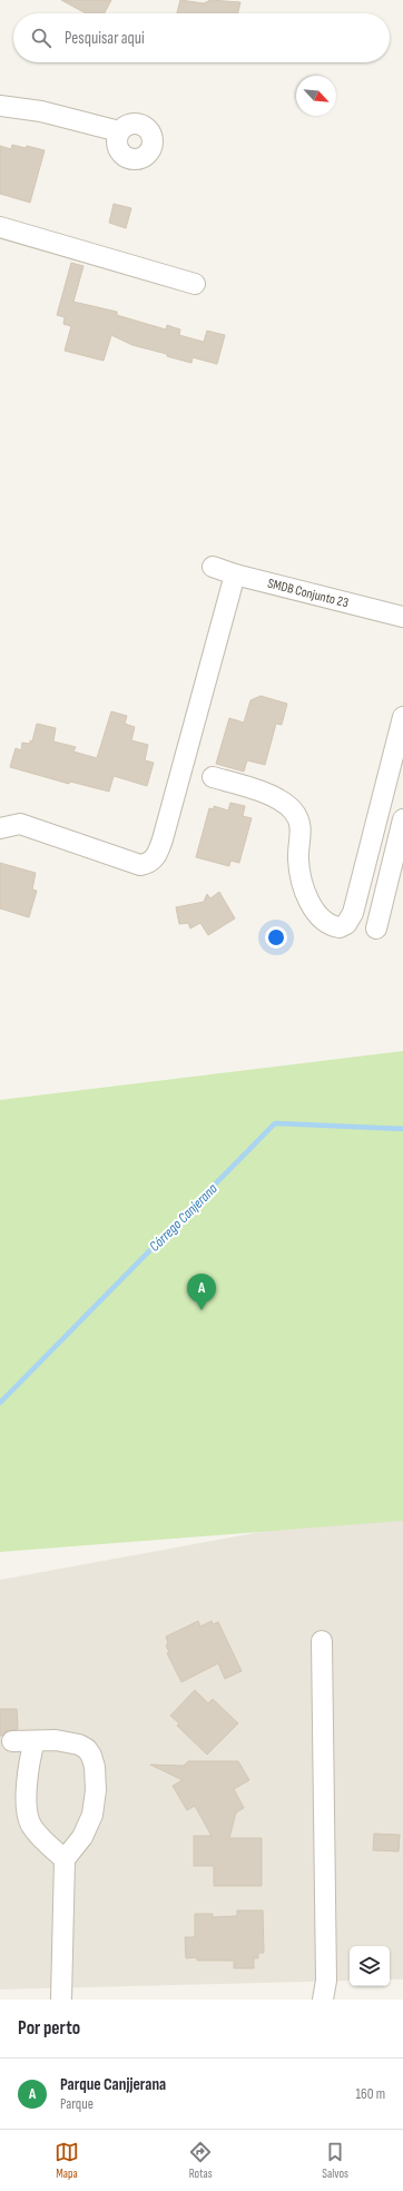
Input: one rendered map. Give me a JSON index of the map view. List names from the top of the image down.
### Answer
{
  "streets": {
    "street": ["SMDB Conjunto 23"]
  },
  "water": ["Córrego Canjerana"],
  "north": "bottom right",
  "page": {
    "search": "Pesquisar aqui",
    "pins": "A",
    "heading": "Por perto",
    "list": [
      {
        "mark": "A",
        "name": "Parque Canjjerana",
        "note": "Parque",
        "value": "160 m"
      }
    ],
    "nav": ["Mapa", "Rotas", "Salvos"]
  }
}
